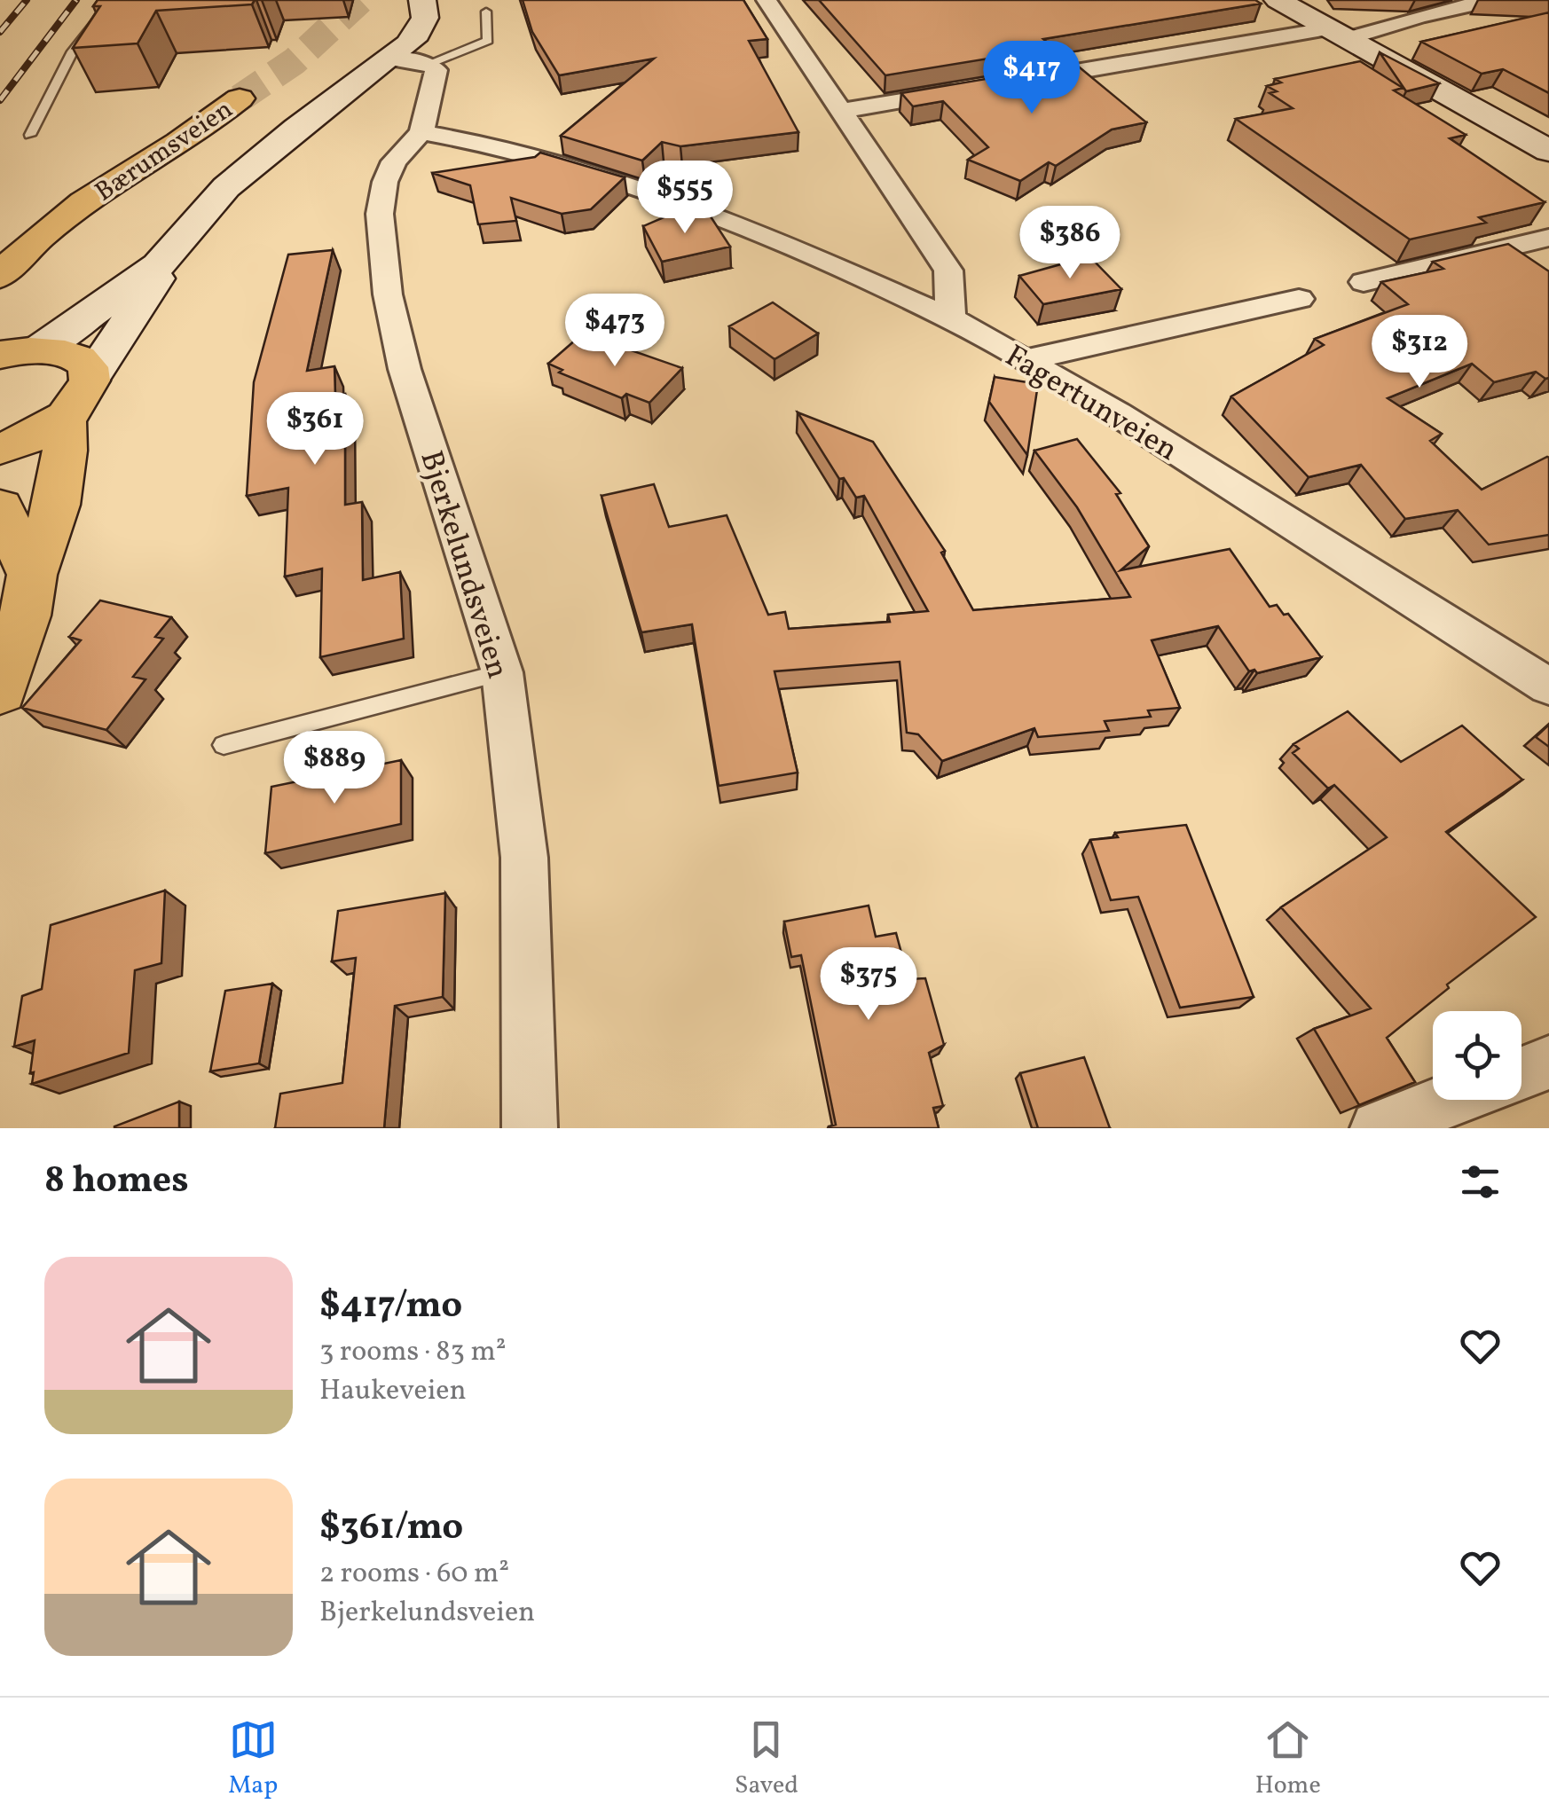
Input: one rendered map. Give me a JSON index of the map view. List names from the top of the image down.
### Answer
{
  "streets": {
    "main road": ["Bærumsveien"],
    "street": ["Fagertunveien", "Bjerkelundsveien"]
  },
  "crossings": [
    ["Fagertunveien", "Bjerkelundsveien"]
  ],
  "page": {
    "price": [
      "$417",
      "$555",
      "$386",
      "$473",
      "$312",
      "$361",
      "$889",
      "$375"
    ],
    "heading": "8 homes",
    "list": [
      {
        "name": "$417/mo",
        "note": "3 rooms · 83 m² · Haukeveien"
      },
      {
        "name": "$361/mo",
        "note": "2 rooms · 60 m² · Bjerkelundsveien"
      }
    ],
    "tabs": ["Map", "Saved", "Home"]
  }
}
